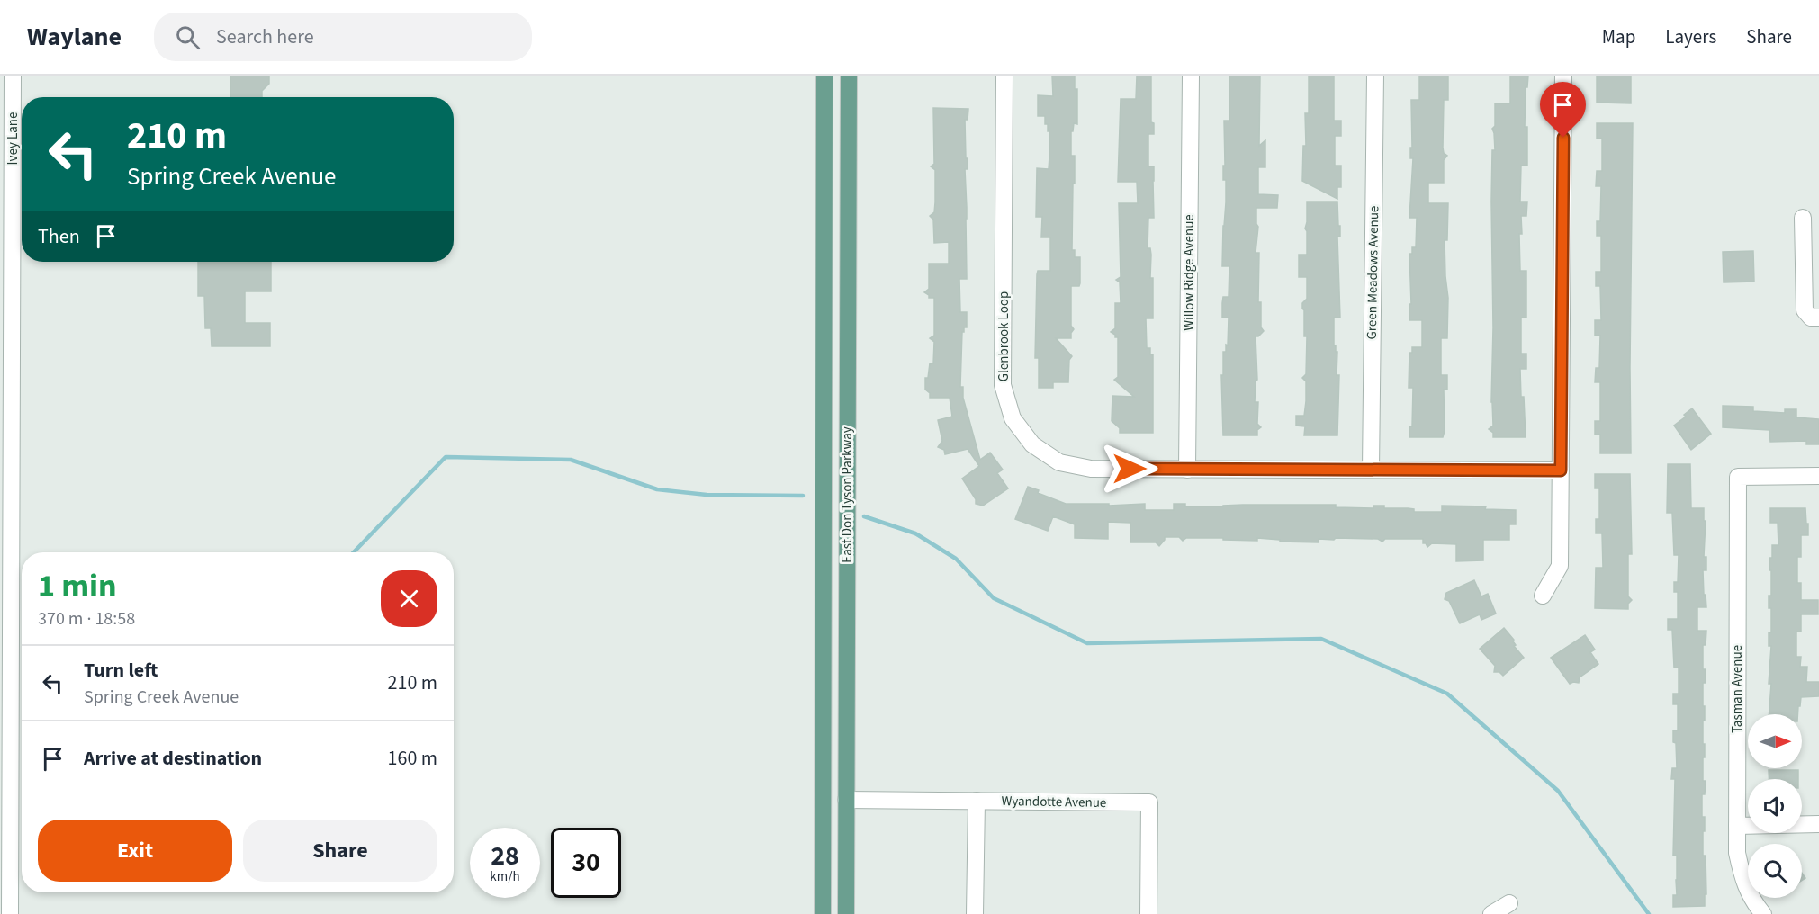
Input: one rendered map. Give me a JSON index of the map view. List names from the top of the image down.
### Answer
{
  "streets": {
    "main road": ["East Don Tyson Parkway"],
    "street": [
      "Ivey Lane",
      "Willow Ridge Avenue",
      "Green Meadows Avenue",
      "Glenbrook Loop",
      "Tasman Avenue",
      "Wyandotte Avenue"
    ]
  },
  "crossings": [
    ["Willow Ridge Avenue", "Glenbrook Loop"],
    ["Green Meadows Avenue", "Glenbrook Loop"],
    ["East Don Tyson Parkway", "Wyandotte Avenue"]
  ],
  "north": "right",
  "page": {
    "header": "Waylane",
    "search": "Search here",
    "nav": ["Map", "Layers", "Share"],
    "turn": ["210 m", "Spring Creek Avenue"],
    "then": "Then",
    "heading": ["1 min", "370 m · 18:58"],
    "list": [
      {
        "name": "Turn left",
        "note": "Spring Creek Avenue",
        "value": "210 m"
      },
      {
        "name": "Arrive at destination",
        "value": "160 m"
      }
    ],
    "buttons": ["Exit", "Share"],
    "speed": "28 km/h",
    "limit": "30"
  }
}
